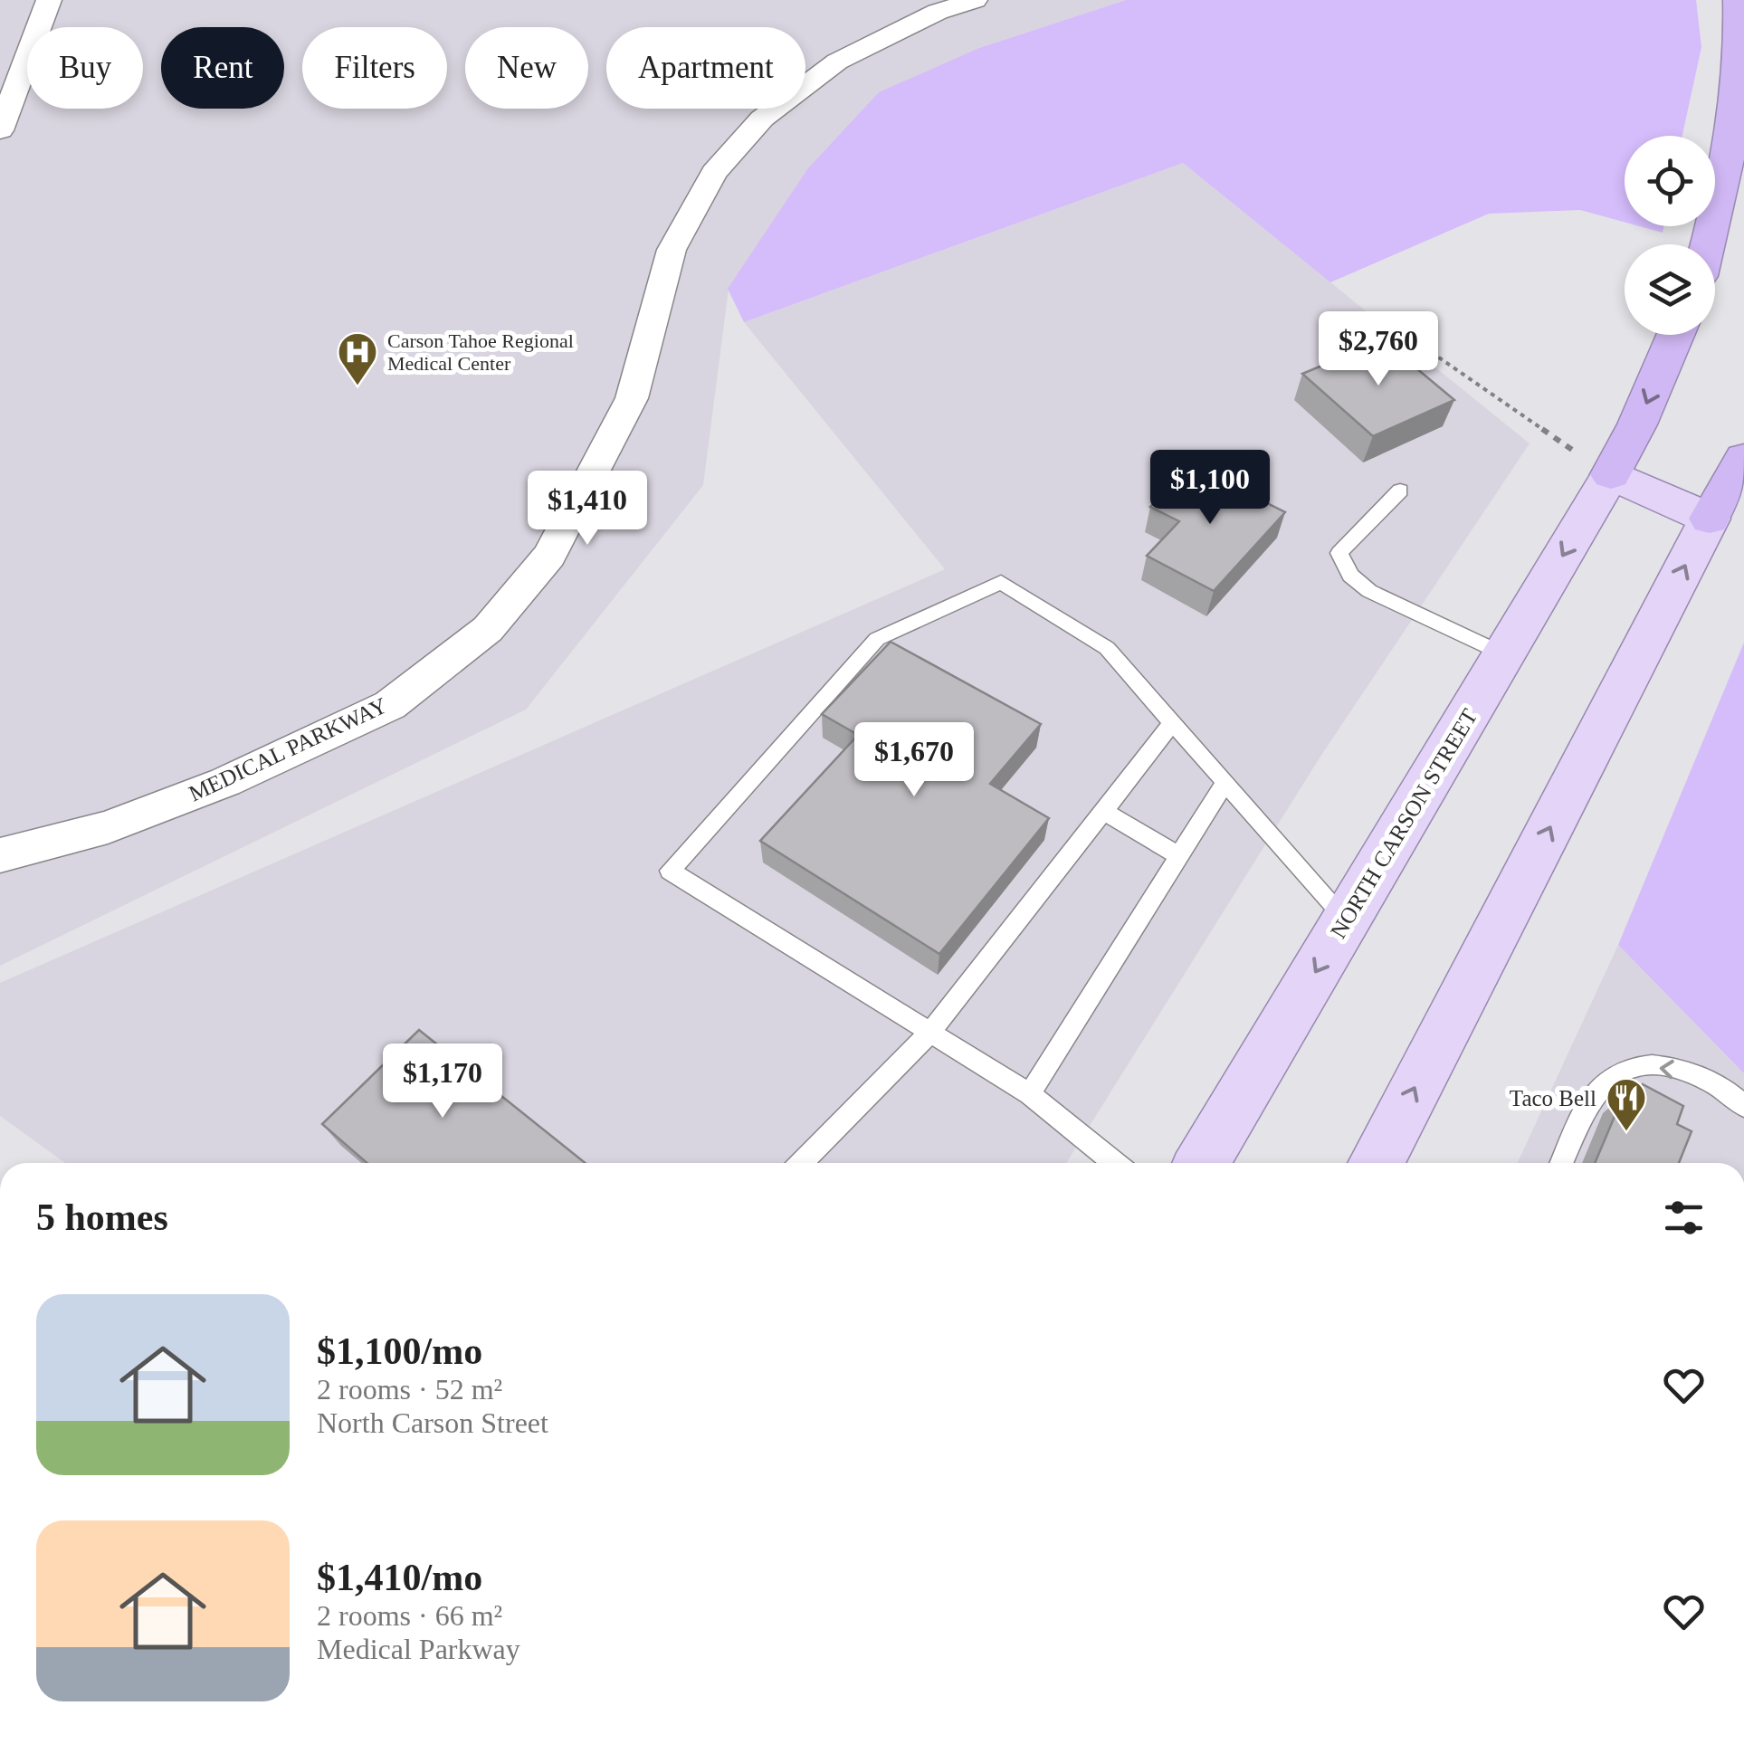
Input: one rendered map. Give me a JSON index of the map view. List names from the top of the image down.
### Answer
{
  "streets": {
    "main road": ["NORTH CARSON STREET"],
    "street": ["MEDICAL PARKWAY"]
  },
  "places": {
    "hospital": ["Carson Tahoe Regional Medical Center"],
    "restaurant": ["Taco Bell"]
  },
  "page": {
    "chip": [
      "Buy",
      "Rent",
      "Filters",
      "New",
      "Apartment"
    ],
    "price": [
      "$2,760",
      "$1,100",
      "$1,410",
      "$1,670",
      "$1,170"
    ],
    "heading": "5 homes",
    "list": [
      {
        "name": "$1,100/mo",
        "note": "2 rooms · 52 m² · North Carson Street"
      },
      {
        "name": "$1,410/mo",
        "note": "2 rooms · 66 m² · Medical Parkway"
      }
    ]
  }
}
